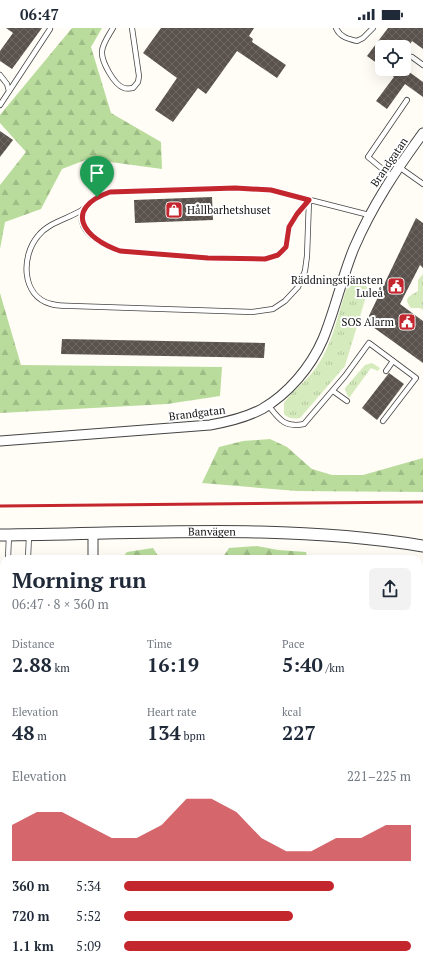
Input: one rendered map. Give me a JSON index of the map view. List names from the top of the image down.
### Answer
{
  "streets": {
    "street": ["Brandgatan", "Banvägen"]
  },
  "places": {
    "shop": ["Hållbarhetshuset"],
    "public building": ["Räddningstjänsten Luleå", "SOS Alarm"]
  },
  "page": {
    "status": "06:47",
    "heading": ["Morning run", "06:47 · 8 × 360 m"],
    "stats": [
      ["Distance", "2.88 km"],
      ["Time", "16:19"],
      ["Pace", "5:40 /km"],
      ["Elevation", "48 m"],
      ["Heart rate", "134 bpm"],
      ["kcal", "227"]
    ],
    "chart": ["Elevation", "221–225 m"],
    "list": [
      {
        "name": "360 m",
        "note": "5:34"
      },
      {
        "name": "720 m",
        "note": "5:52"
      },
      {
        "name": "1.1 km",
        "note": "5:09"
      }
    ]
  }
}
